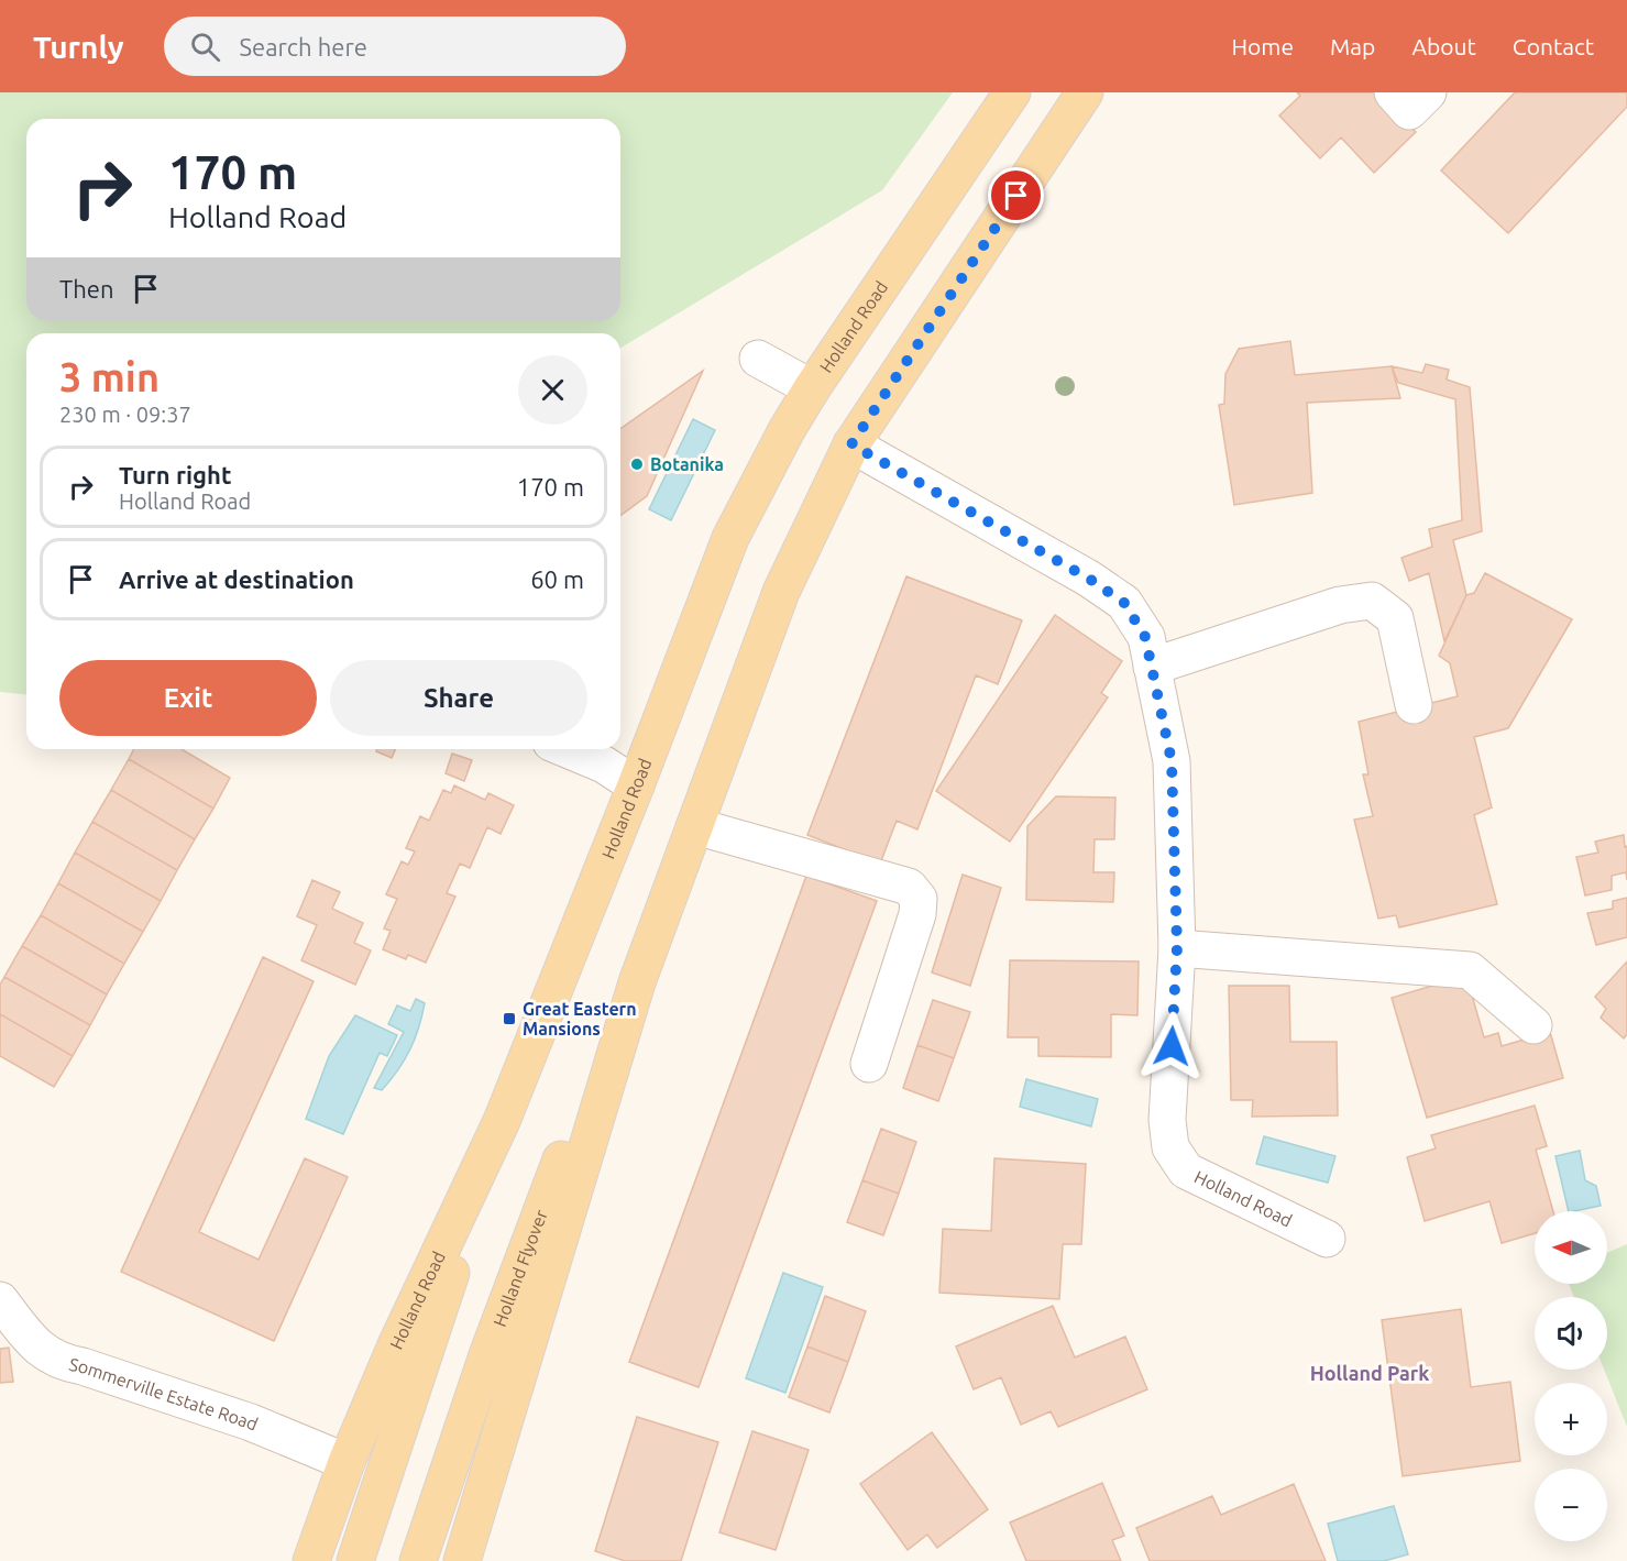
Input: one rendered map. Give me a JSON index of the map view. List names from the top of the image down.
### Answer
{
  "streets": {
    "main road": ["Holland Road", "Holland Flyover"],
    "street": ["Sommerville Estate Road"]
  },
  "crossings": [
    ["Holland Road", "Sommerville Estate Road"]
  ],
  "districts": ["Holland Park"],
  "places": {
    "other": ["Botanika"],
    "transit": ["Great Eastern Mansions"]
  },
  "north": "left",
  "page": {
    "header": "Turnly",
    "search": "Search here",
    "nav": [
      "Home",
      "Map",
      "About",
      "Contact"
    ],
    "turn": ["170 m", "Holland Road"],
    "then": "Then",
    "heading": ["3 min", "230 m · 09:37"],
    "list": [
      {
        "name": "Turn right",
        "note": "Holland Road",
        "value": "170 m"
      },
      {
        "name": "Arrive at destination",
        "value": "60 m"
      }
    ],
    "buttons": ["Exit", "Share"],
    "map_buttons": ["+", "−"]
  }
}
